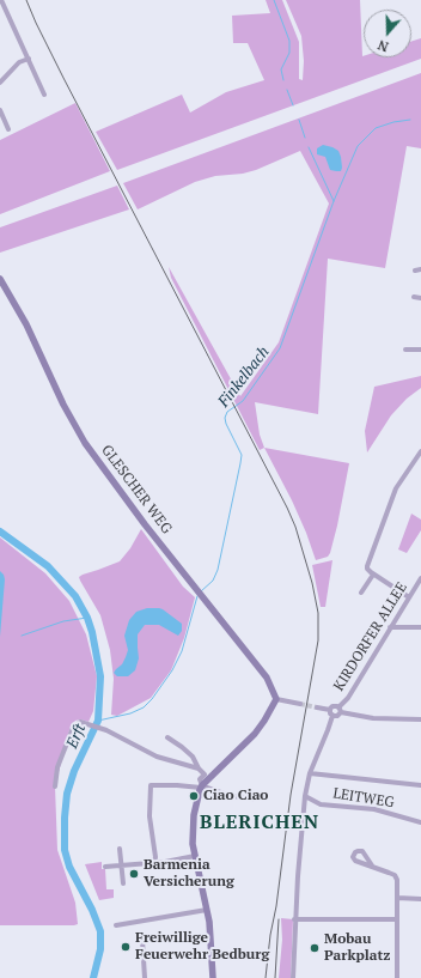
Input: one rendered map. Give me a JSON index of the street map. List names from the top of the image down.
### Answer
{
  "streets": {
    "street": ["GLESCHER WEG", "KIRDORFER ALLEE", "LEITWEG"]
  },
  "districts": ["BLERICHEN"],
  "water": ["Finkelbach", "Erft"],
  "places": [
    "Ciao Ciao",
    "Barmenia Versicherung",
    "Freiwillige Feuerwehr Bedburg",
    "Mobau Parkplatz"
  ],
  "north": "bottom"
}
